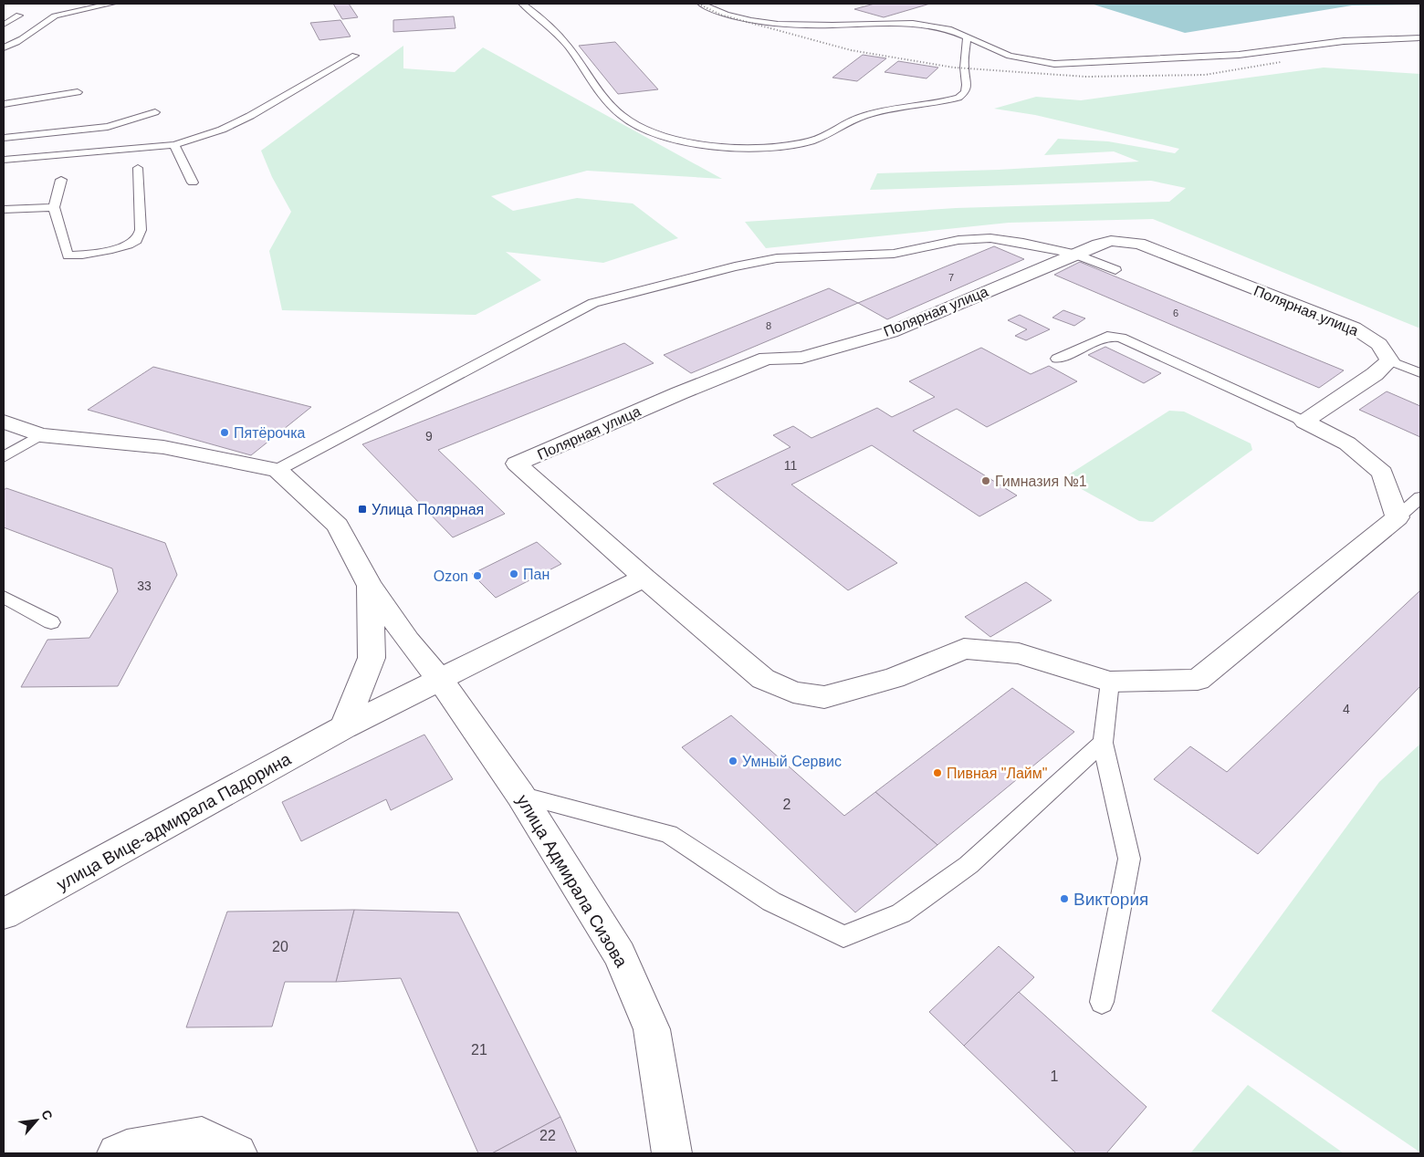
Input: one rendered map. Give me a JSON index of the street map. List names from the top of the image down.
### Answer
{
  "streets": {
    "street": ["Полярная улица", "улица Вице-адмирала Падорина", "улица Адмирала Сизова"]
  },
  "places": {
    "other": [
      "Пятёрочка",
      "Гимназия №1",
      "Пан",
      "Ozon",
      "Умный Сервис",
      "Пивная \"Лайм\"",
      "Виктория"
    ],
    "transit": ["Улица Полярная"]
  },
  "house_numbers": [
    "7",
    "6",
    "8",
    "9",
    "11",
    "33",
    "4",
    "2",
    "20",
    "21",
    "1",
    "22"
  ],
  "north": "top right"
}
